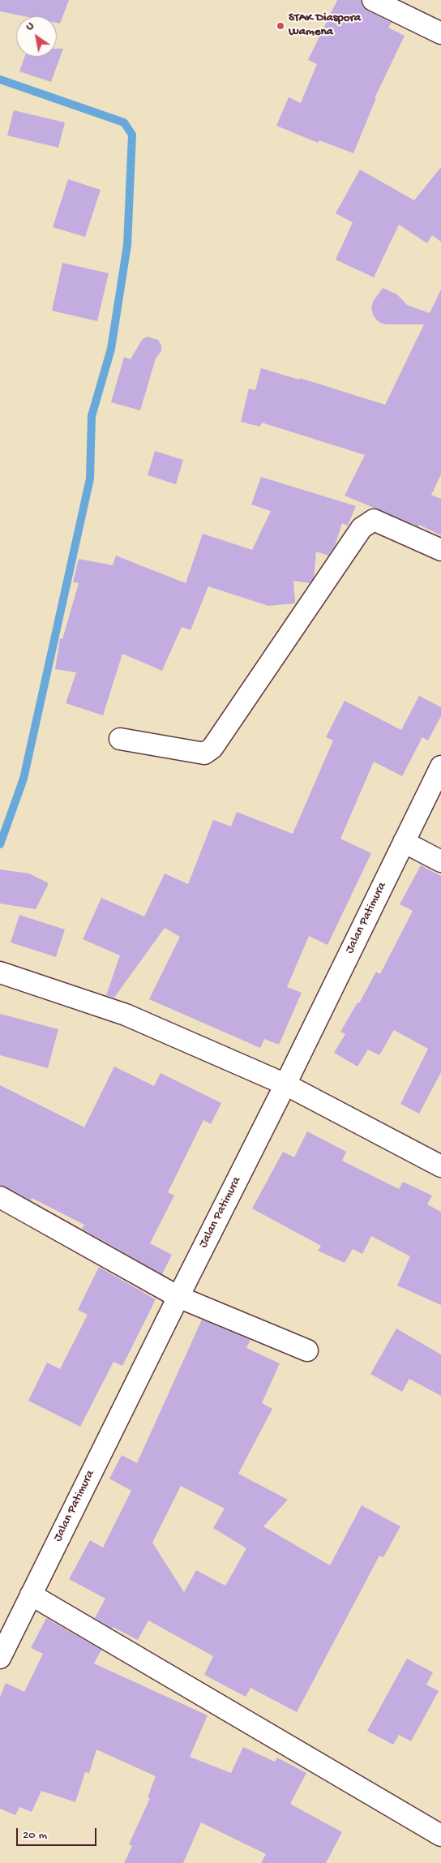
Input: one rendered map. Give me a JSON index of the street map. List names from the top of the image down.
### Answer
{
  "streets": {
    "street": ["Jalan Patimura"]
  },
  "places": ["STAK Diaspora Wamena"],
  "scale_bar": "20 m",
  "north": "top left"
}
